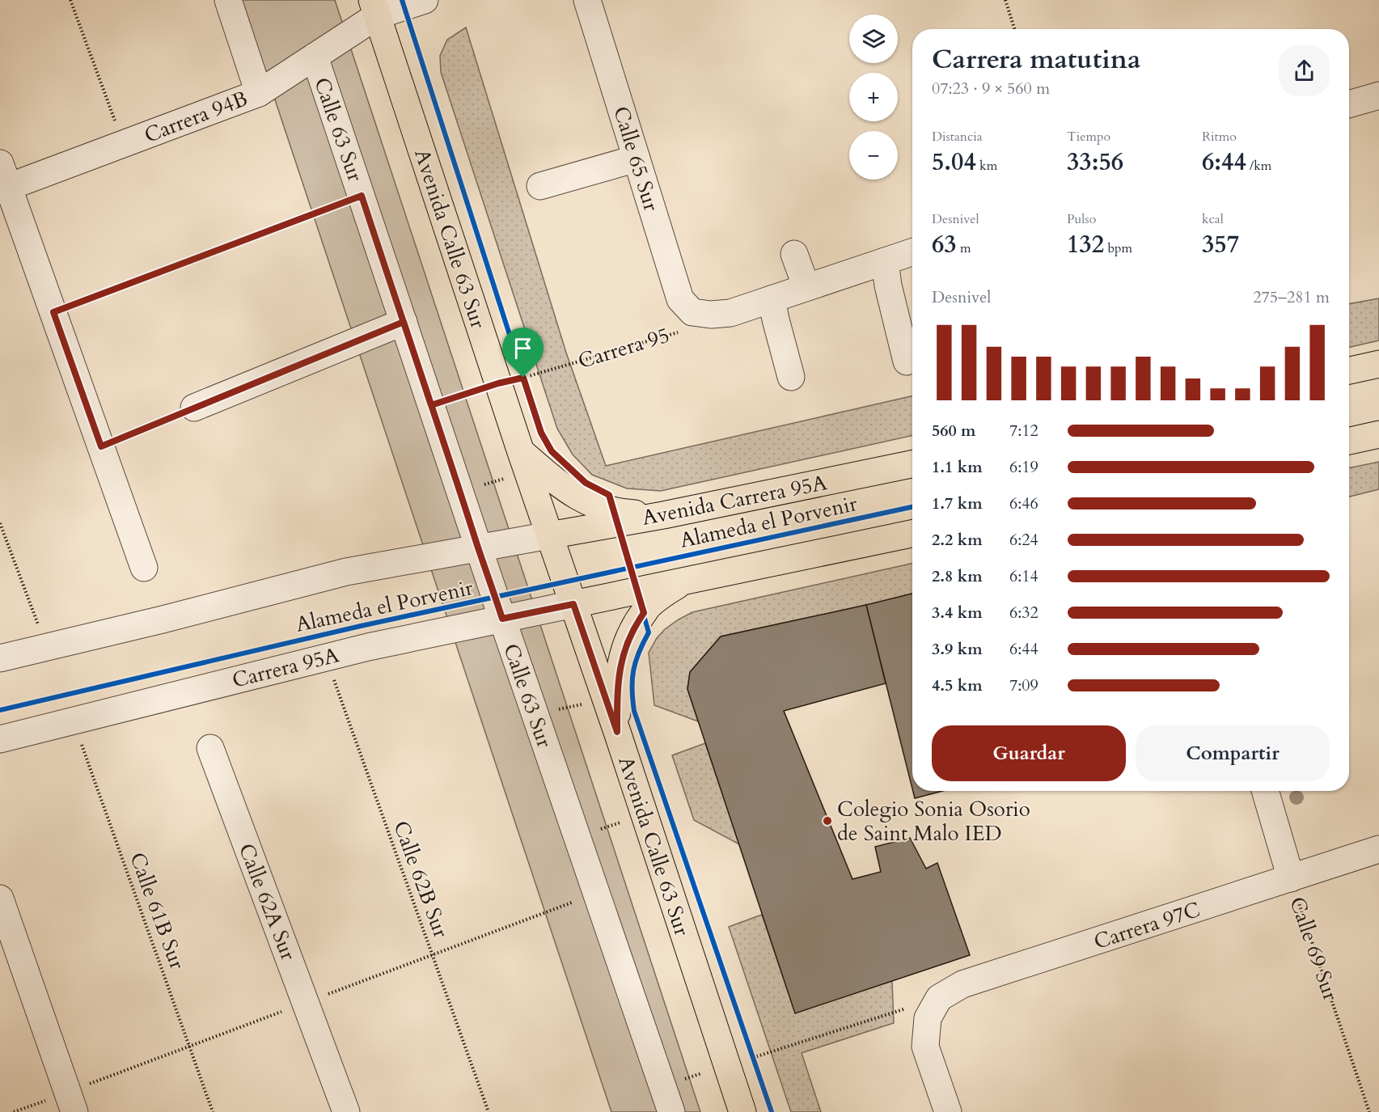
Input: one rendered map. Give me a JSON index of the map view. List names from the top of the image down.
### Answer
{
  "streets": {
    "main road": ["Avenida Calle 63 Sur", "Avenida Carrera 95A"],
    "street": [
      "Carrera 94B",
      "Calle 63 Sur",
      "Calle 65 Sur",
      "Carrera 95",
      "Carrera 95A",
      "Calle 62A Sur",
      "Carrera 97C",
      "Calle 69 Sur"
    ],
    "path": ["Calle 62B Sur", "Calle 61B Sur"],
    "cycle path": ["Alameda el Porvenir"]
  },
  "crossings": [
    ["Carrera 94B", "Calle 63 Sur"],
    ["Carrera 94B", "Avenida Calle 63 Sur"],
    ["Calle 63 Sur", "Carrera 95"],
    ["Calle 63 Sur", "Carrera 95A"],
    ["Calle 65 Sur", "Carrera 95"],
    ["Avenida Calle 63 Sur", "Carrera 95"],
    ["Avenida Calle 63 Sur", "Avenida Carrera 95A"],
    ["Avenida Calle 63 Sur", "Carrera 95A"],
    ["Carrera 95A", "Calle 62B Sur"],
    ["Carrera 95A", "Calle 61B Sur"],
    ["Carrera 97C", "Calle 69 Sur"]
  ],
  "places": ["Colegio Sonia Osorio de Saint Malo IED"],
  "page": {
    "map_buttons": ["+", "−"],
    "heading": ["Carrera matutina", "07:23 · 9 × 560 m"],
    "stats": [
      ["Distancia", "5.04 km"],
      ["Tiempo", "33:56"],
      ["Ritmo", "6:44 /km"],
      ["Desnivel", "63 m"],
      ["Pulso", "132 bpm"],
      ["kcal", "357"]
    ],
    "chart": ["Desnivel", "275–281 m"],
    "list": [
      {
        "name": "560 m",
        "note": "7:12"
      },
      {
        "name": "1.1 km",
        "note": "6:19"
      },
      {
        "name": "1.7 km",
        "note": "6:46"
      },
      {
        "name": "2.2 km",
        "note": "6:24"
      },
      {
        "name": "2.8 km",
        "note": "6:14"
      },
      {
        "name": "3.4 km",
        "note": "6:32"
      },
      {
        "name": "3.9 km",
        "note": "6:44"
      },
      {
        "name": "4.5 km",
        "note": "7:09"
      }
    ],
    "buttons": ["Guardar", "Compartir"]
  }
}
